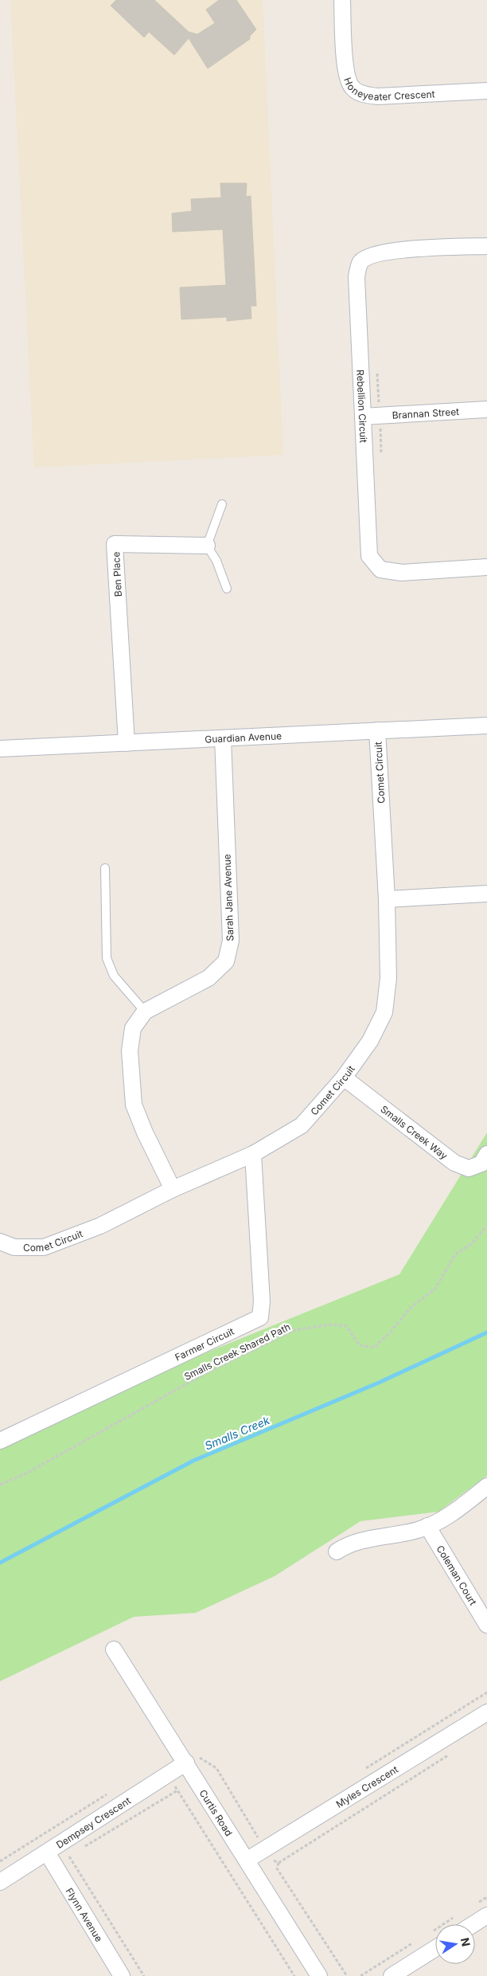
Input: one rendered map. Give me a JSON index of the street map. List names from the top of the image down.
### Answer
{
  "streets": {
    "street": [
      "Honeyeater Crescent",
      "Rebellion Circuit",
      "Brannan Street",
      "Ben Place",
      "Guardian Avenue",
      "Comet Circuit",
      "Sarah Jane Avenue",
      "Smalls Creek Way",
      "Farmer Circuit",
      "Coleman Court",
      "Myles Crescent",
      "Curtis Road",
      "Dempsey Crescent",
      "Flynn Avenue"
    ],
    "path": ["Smalls Creek Shared Path"]
  },
  "crossings": [
    ["Rebellion Circuit", "Brannan Street"],
    ["Ben Place", "Guardian Avenue"],
    ["Guardian Avenue", "Comet Circuit"],
    ["Guardian Avenue", "Sarah Jane Avenue"],
    ["Comet Circuit", "Sarah Jane Avenue"],
    ["Comet Circuit", "Smalls Creek Way"],
    ["Comet Circuit", "Farmer Circuit"],
    ["Myles Crescent", "Curtis Road"],
    ["Curtis Road", "Dempsey Crescent"],
    ["Dempsey Crescent", "Flynn Avenue"]
  ],
  "water": ["Smalls Creek"],
  "north": "right"
}
